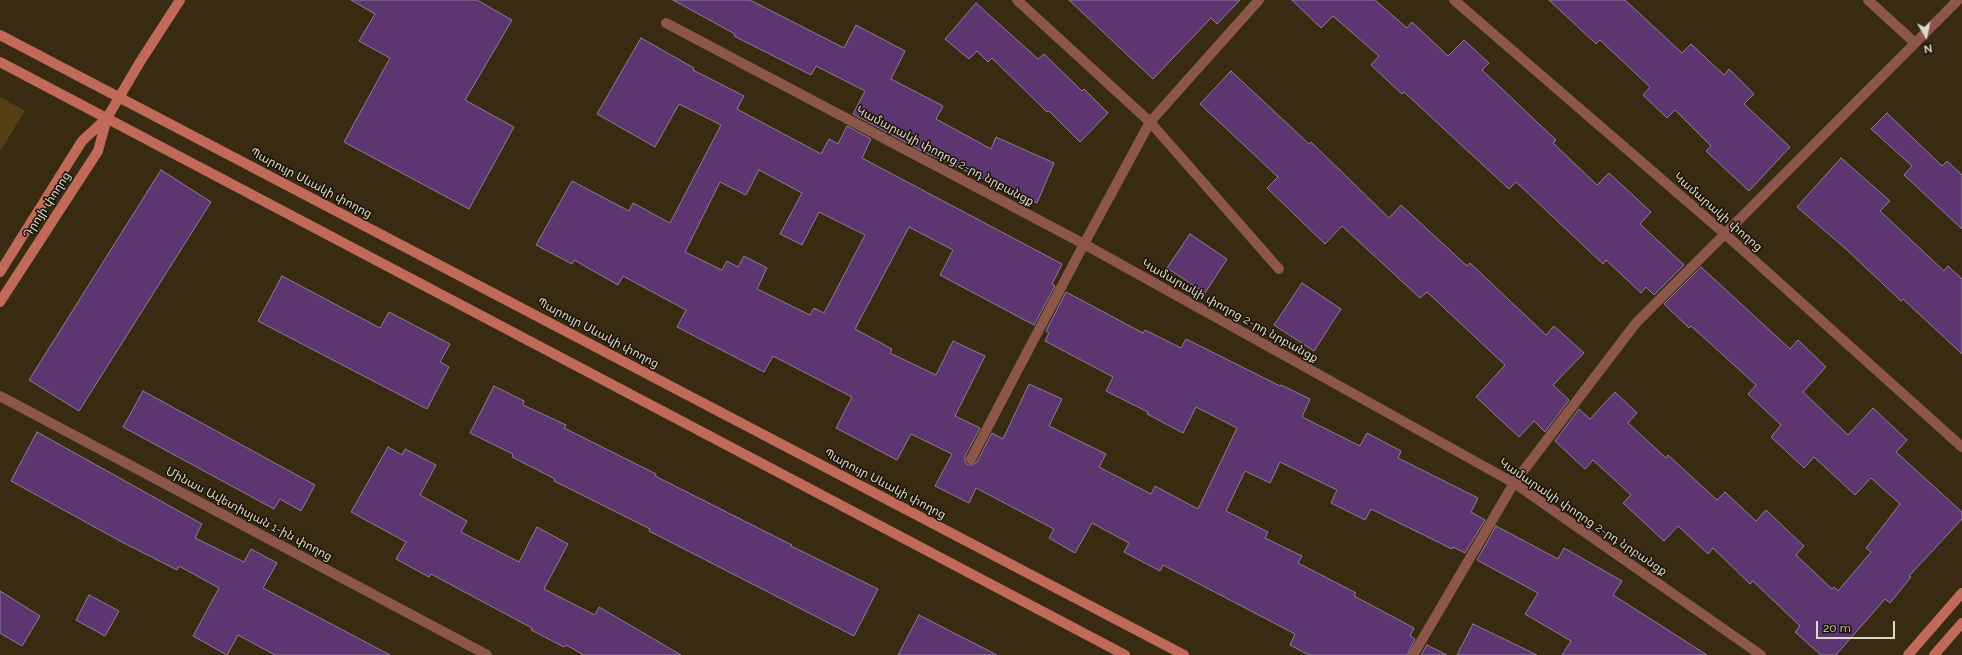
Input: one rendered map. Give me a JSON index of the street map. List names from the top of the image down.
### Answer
{
  "streets": {
    "street": [
      "Կամարակի փողոց 2-րդ նրբանցք",
      "Պարույր Սևակի փողոց",
      "Դրոյի փողոց",
      "Կամարակի փողոց",
      "Մինաս Ավետիսյան 1-ին փողոց"
    ]
  },
  "crossings": [
    ["Պարույր Սևակի փողոց", "Դրոյի փողոց"]
  ],
  "scale_bar": "20 m",
  "north": "bottom"
}
